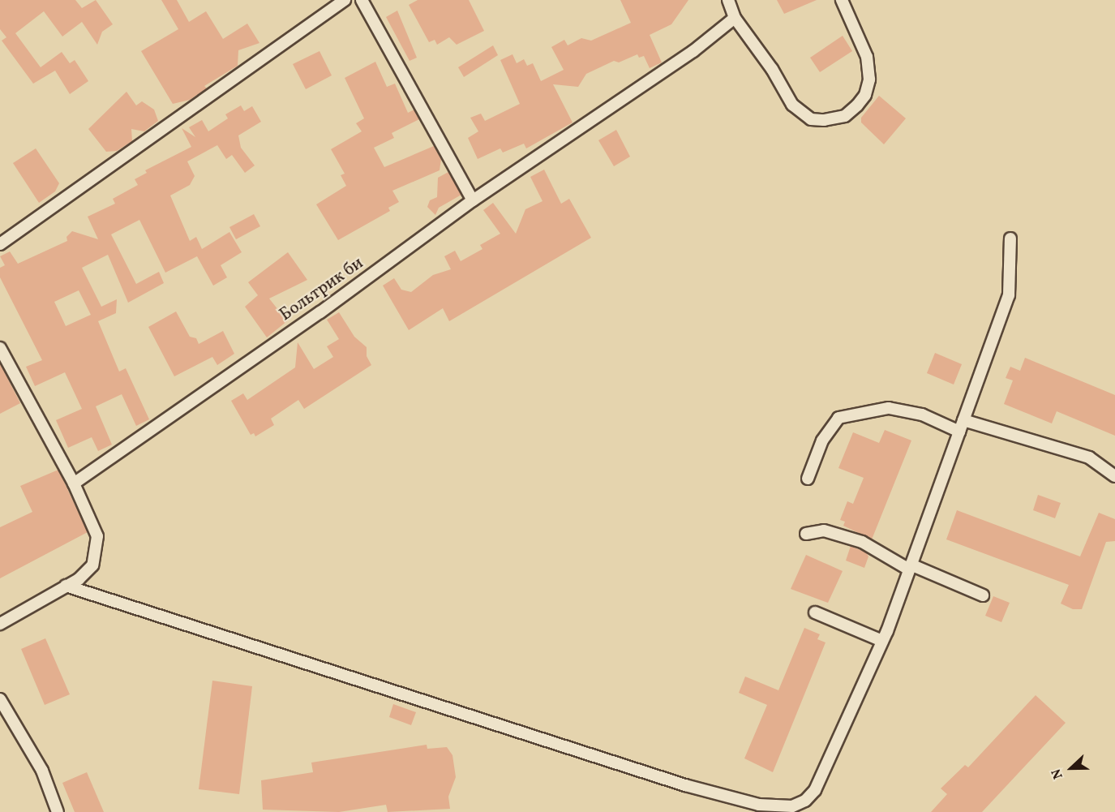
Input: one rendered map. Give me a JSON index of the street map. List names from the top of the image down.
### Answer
{
  "streets": {
    "street": ["Больтрик би"]
  },
  "north": "left"
}
